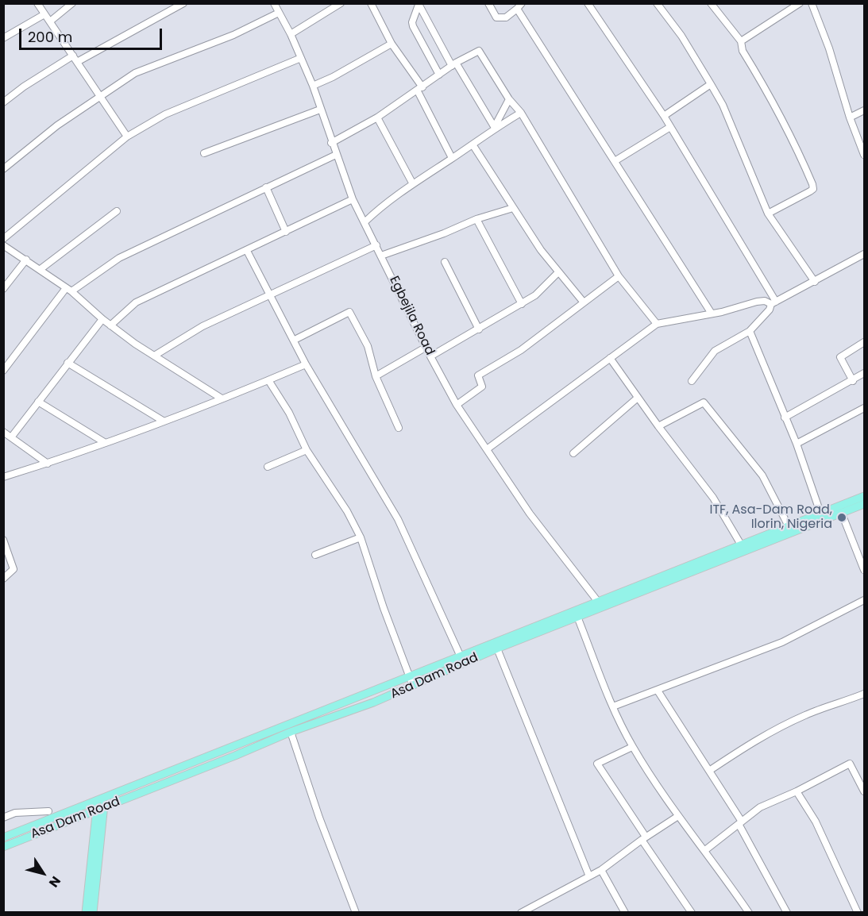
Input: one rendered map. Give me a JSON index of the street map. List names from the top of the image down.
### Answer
{
  "streets": {
    "main road": ["Asa Dam Road"],
    "street": ["Egbejila Road"]
  },
  "crossings": [
    ["Egbejila Road", "Asa Dam Road"]
  ],
  "places": ["ITF, Asa-Dam Road, Ilorin, Nigeria"],
  "scale_bar": "200 m",
  "north": "bottom right"
}
